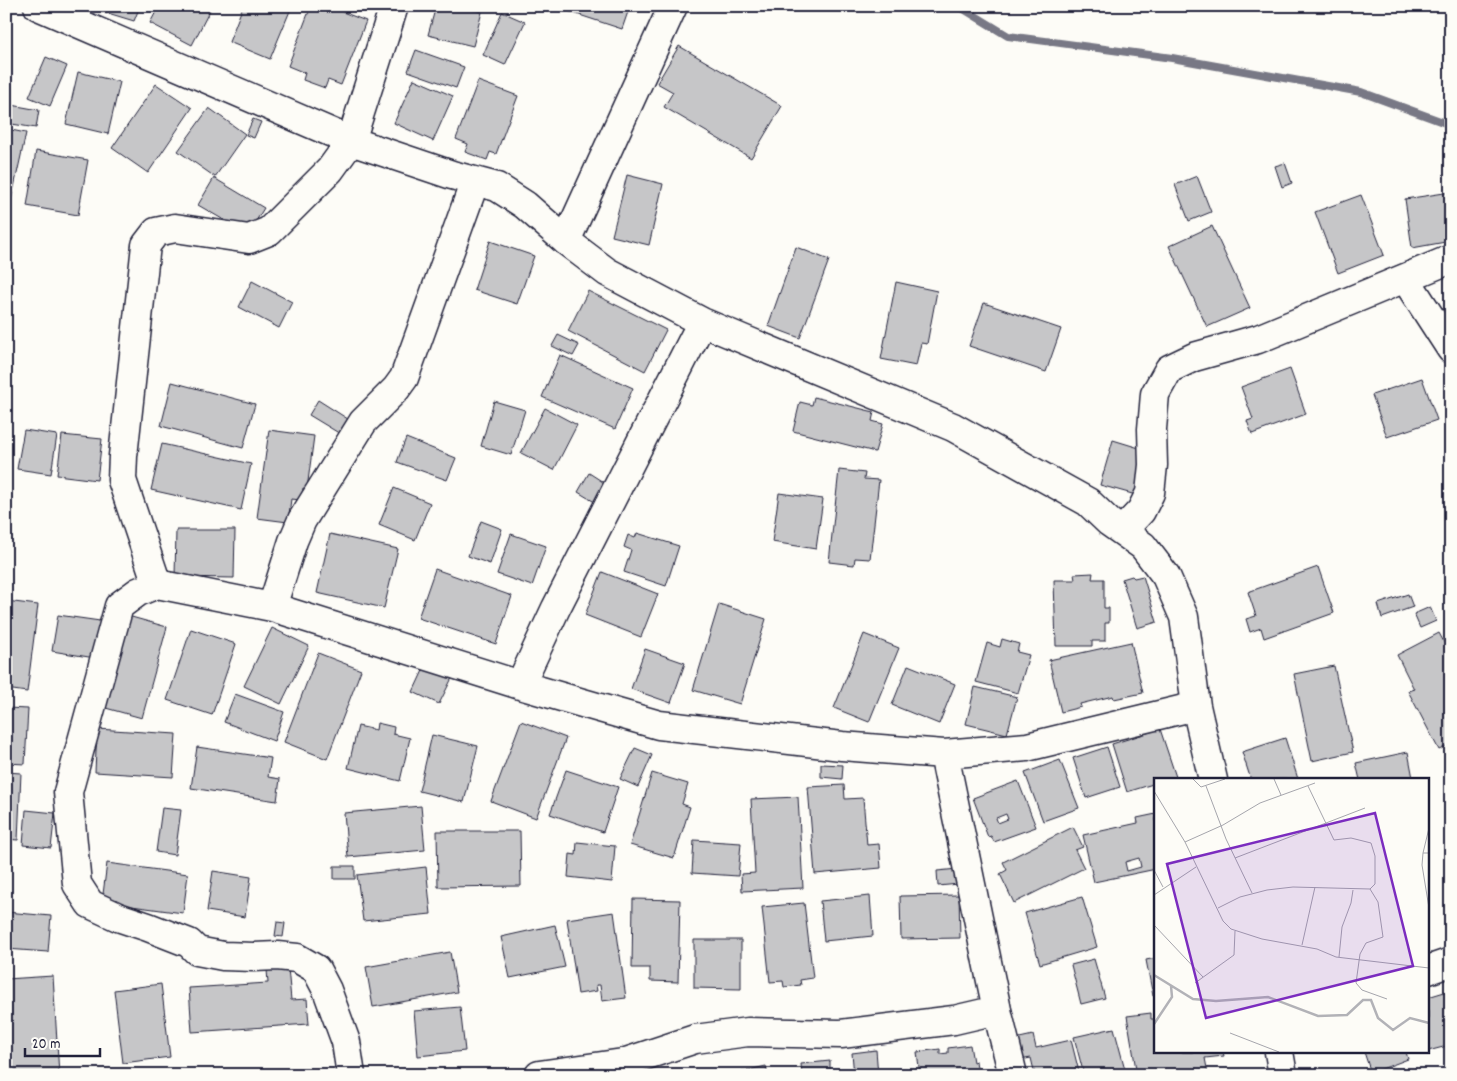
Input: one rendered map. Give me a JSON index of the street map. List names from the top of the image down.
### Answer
{
  "scale_bar": "20 m"
}
